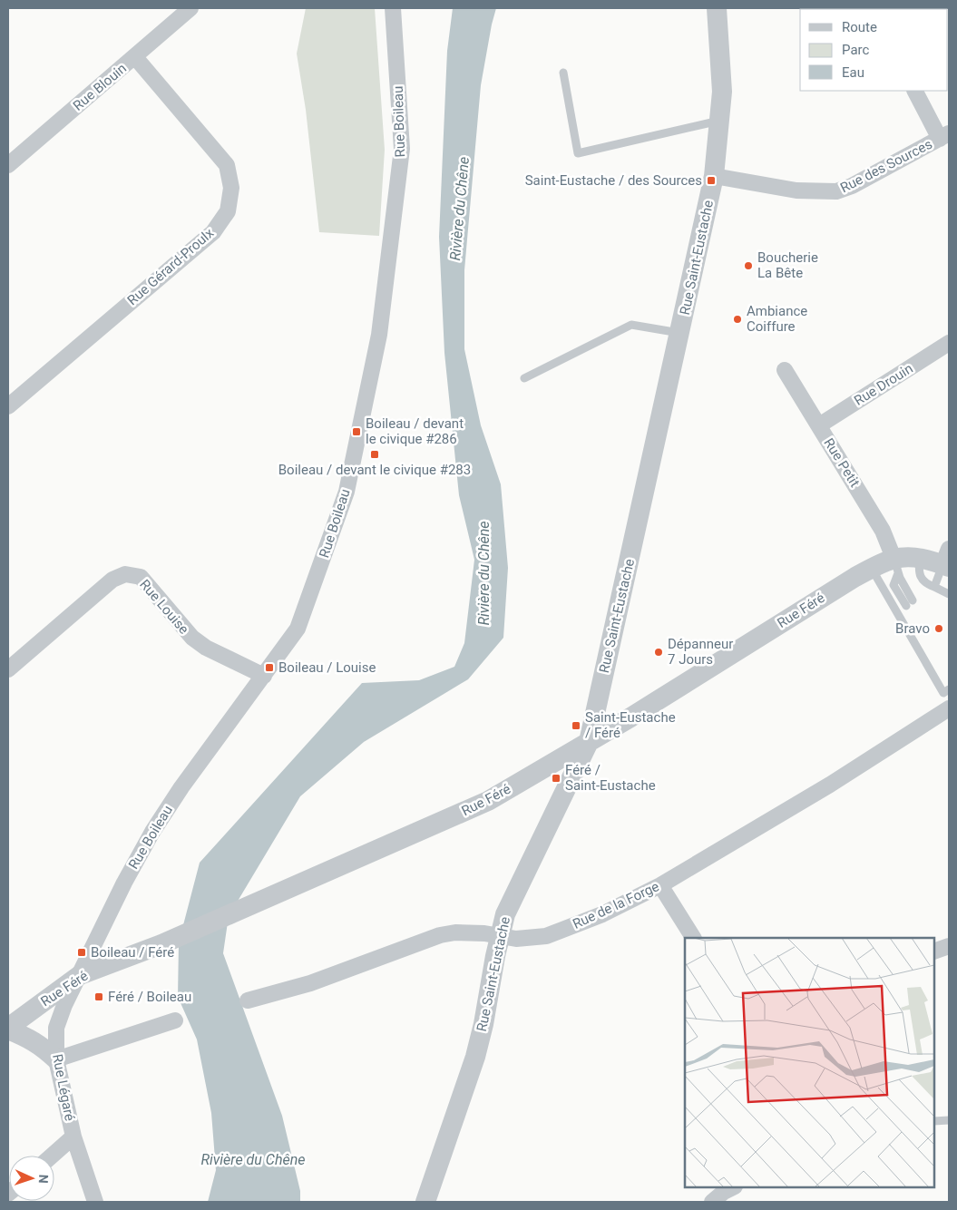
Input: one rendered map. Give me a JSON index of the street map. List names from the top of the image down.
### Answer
{
  "streets": {
    "street": [
      "Rue Blouin",
      "Rue Boileau",
      "Rue des Sources",
      "Rue Saint-Eustache",
      "Rue Gérard-Proulx",
      "Rue Drouin",
      "Rue Petit",
      "Rue Louise",
      "Rue Féré",
      "Rue de la Forge",
      "Rue Légaré"
    ]
  },
  "crossings": [
    ["Rue Blouin", "Rue Gérard-Proulx"],
    ["Rue Boileau", "Rue Louise"],
    ["Rue Boileau", "Rue Féré"],
    ["Rue Boileau", "Rue Légaré"],
    ["Rue des Sources", "Rue Saint-Eustache"],
    ["Rue Saint-Eustache", "Rue Féré"],
    ["Rue Saint-Eustache", "Rue de la Forge"],
    ["Rue Drouin", "Rue Petit"],
    ["Rue Petit", "Rue Féré"],
    ["Rue Féré", "Rue Légaré"]
  ],
  "water": ["Rivière du Chêne"],
  "places": {
    "transit": [
      "Saint-Eustache / des Sources",
      "Boileau / devant le civique #286",
      "Boileau / devant le civique #283",
      "Boileau / Louise",
      "Saint-Eustache / Féré",
      "Féré / Saint-Eustache",
      "Boileau / Féré",
      "Féré / Boileau"
    ],
    "other": [
      "Boucherie La Bête",
      "Ambiance Coiffure",
      "Bravo",
      "Dépanneur 7 Jours"
    ]
  },
  "legend": ["Route", "Parc", "Eau"],
  "north": "right"
}
